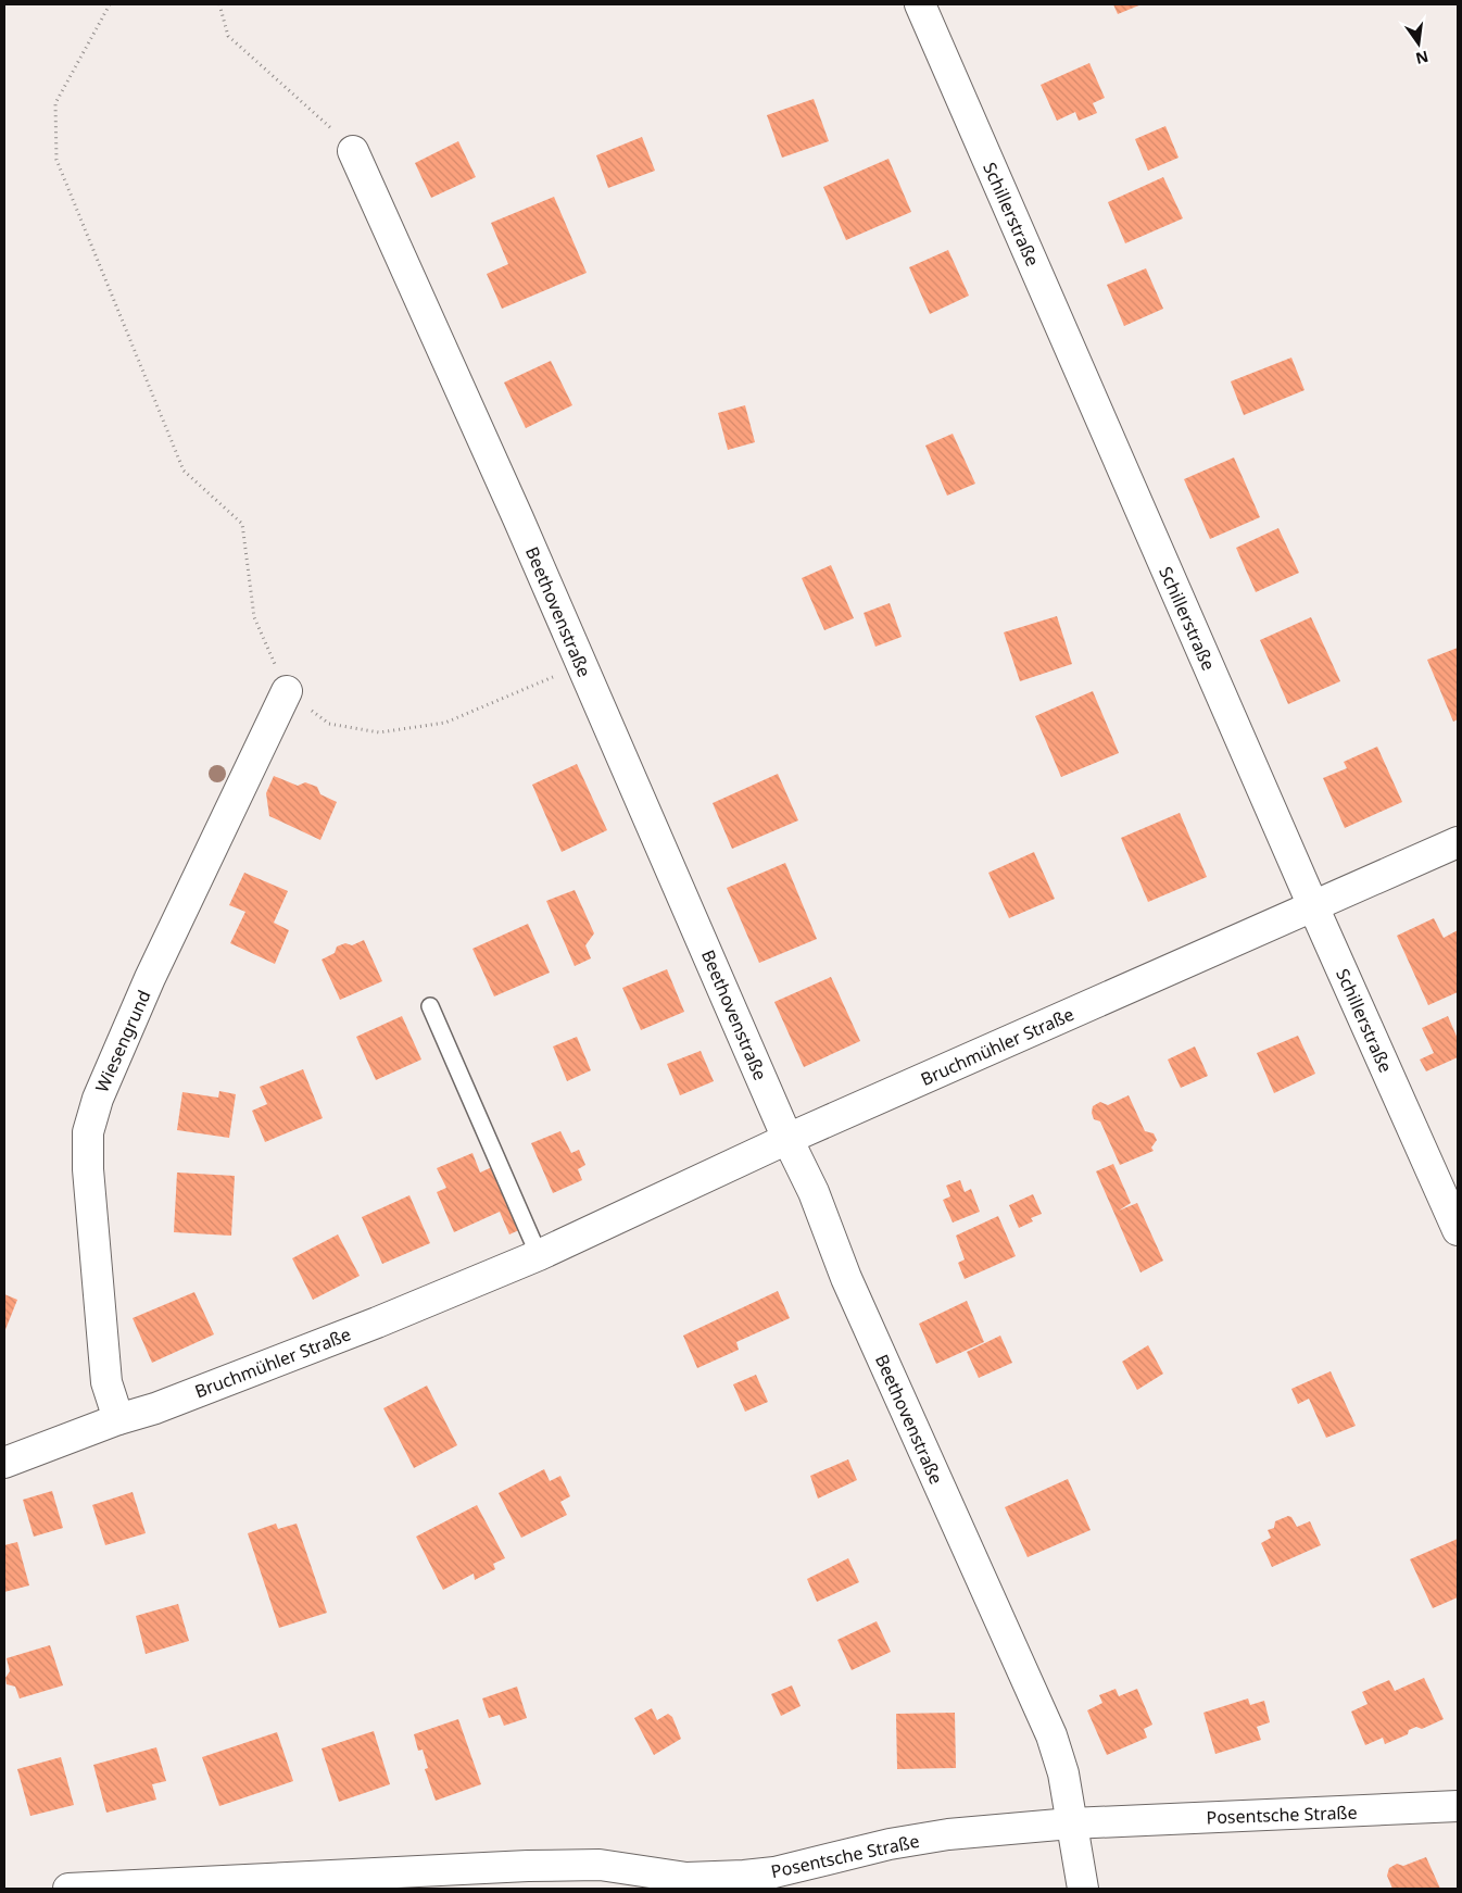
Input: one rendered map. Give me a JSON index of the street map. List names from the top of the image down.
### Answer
{
  "streets": {
    "street": [
      "Schillerstraße",
      "Beethovenstraße",
      "Wiesengrund",
      "Bruchmühler Straße",
      "Posentsche Straße"
    ]
  },
  "crossings": [
    ["Schillerstraße", "Bruchmühler Straße"],
    ["Beethovenstraße", "Bruchmühler Straße"],
    ["Beethovenstraße", "Posentsche Straße"],
    ["Wiesengrund", "Bruchmühler Straße"]
  ],
  "north": "bottom"
}
